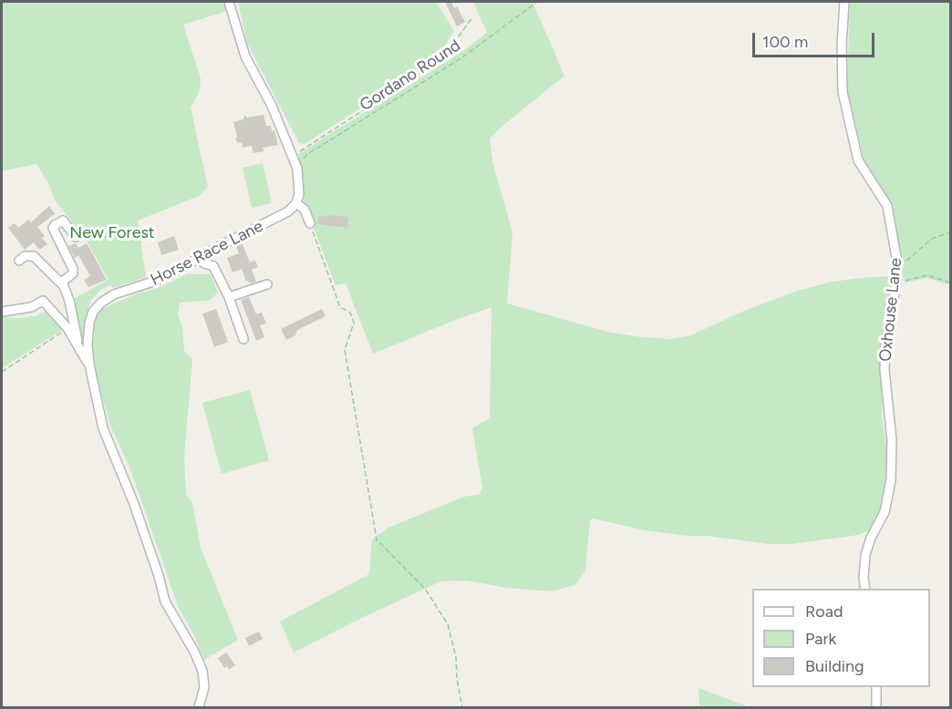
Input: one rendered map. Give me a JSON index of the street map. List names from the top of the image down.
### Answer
{
  "streets": {
    "street": ["Horse Race Lane", "Oxhouse Lane"],
    "path": ["Gordano Round"]
  },
  "parks": ["New Forest"],
  "legend": ["Road", "Park", "Building"],
  "scale_bar": "100 m"
}
